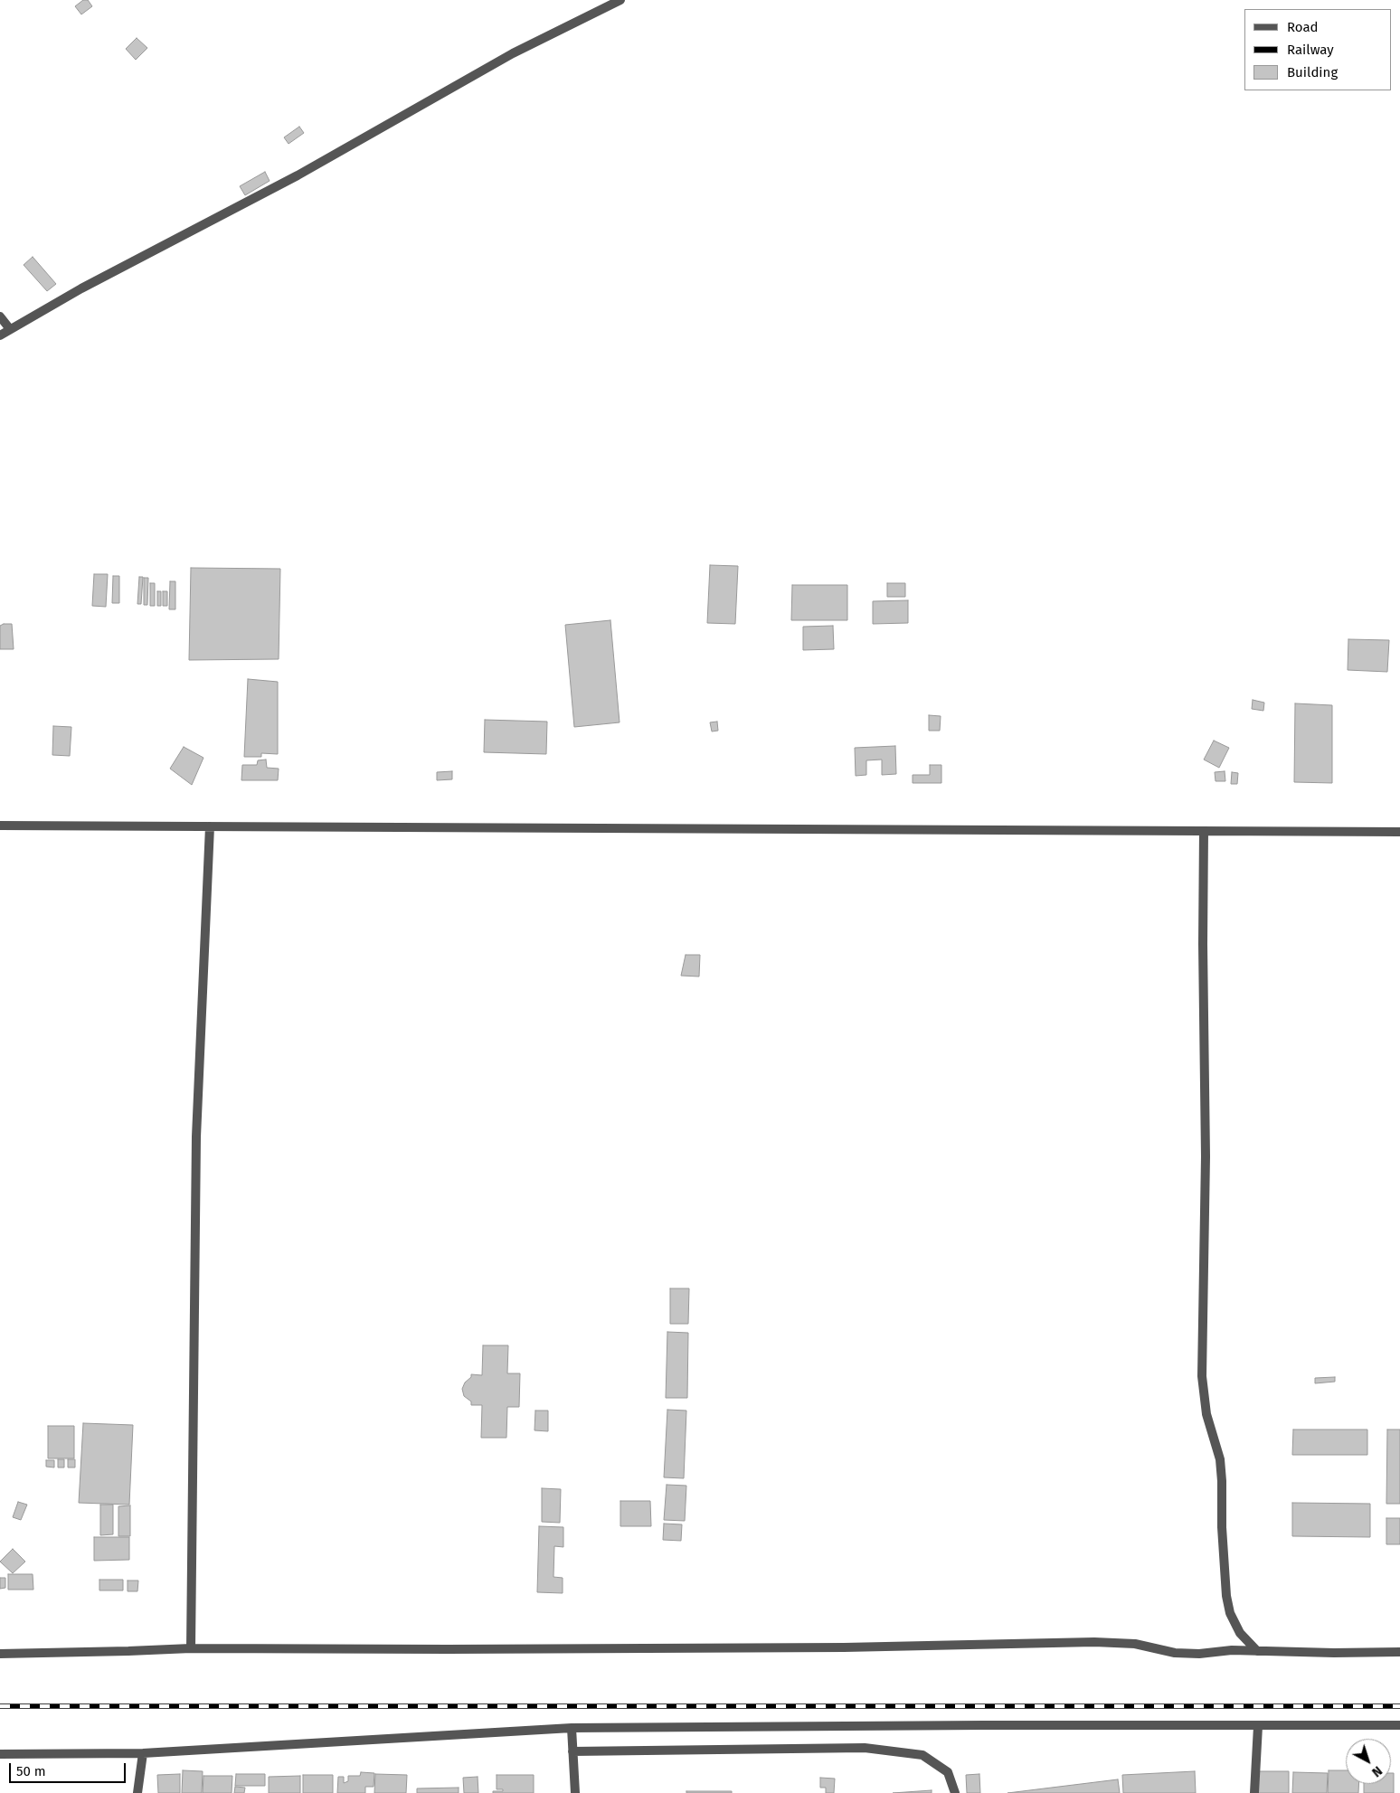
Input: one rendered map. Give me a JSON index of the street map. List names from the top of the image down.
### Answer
{
  "legend": ["Road", "Railway", "Building"],
  "scale_bar": "50 m",
  "north": "bottom right"
}
